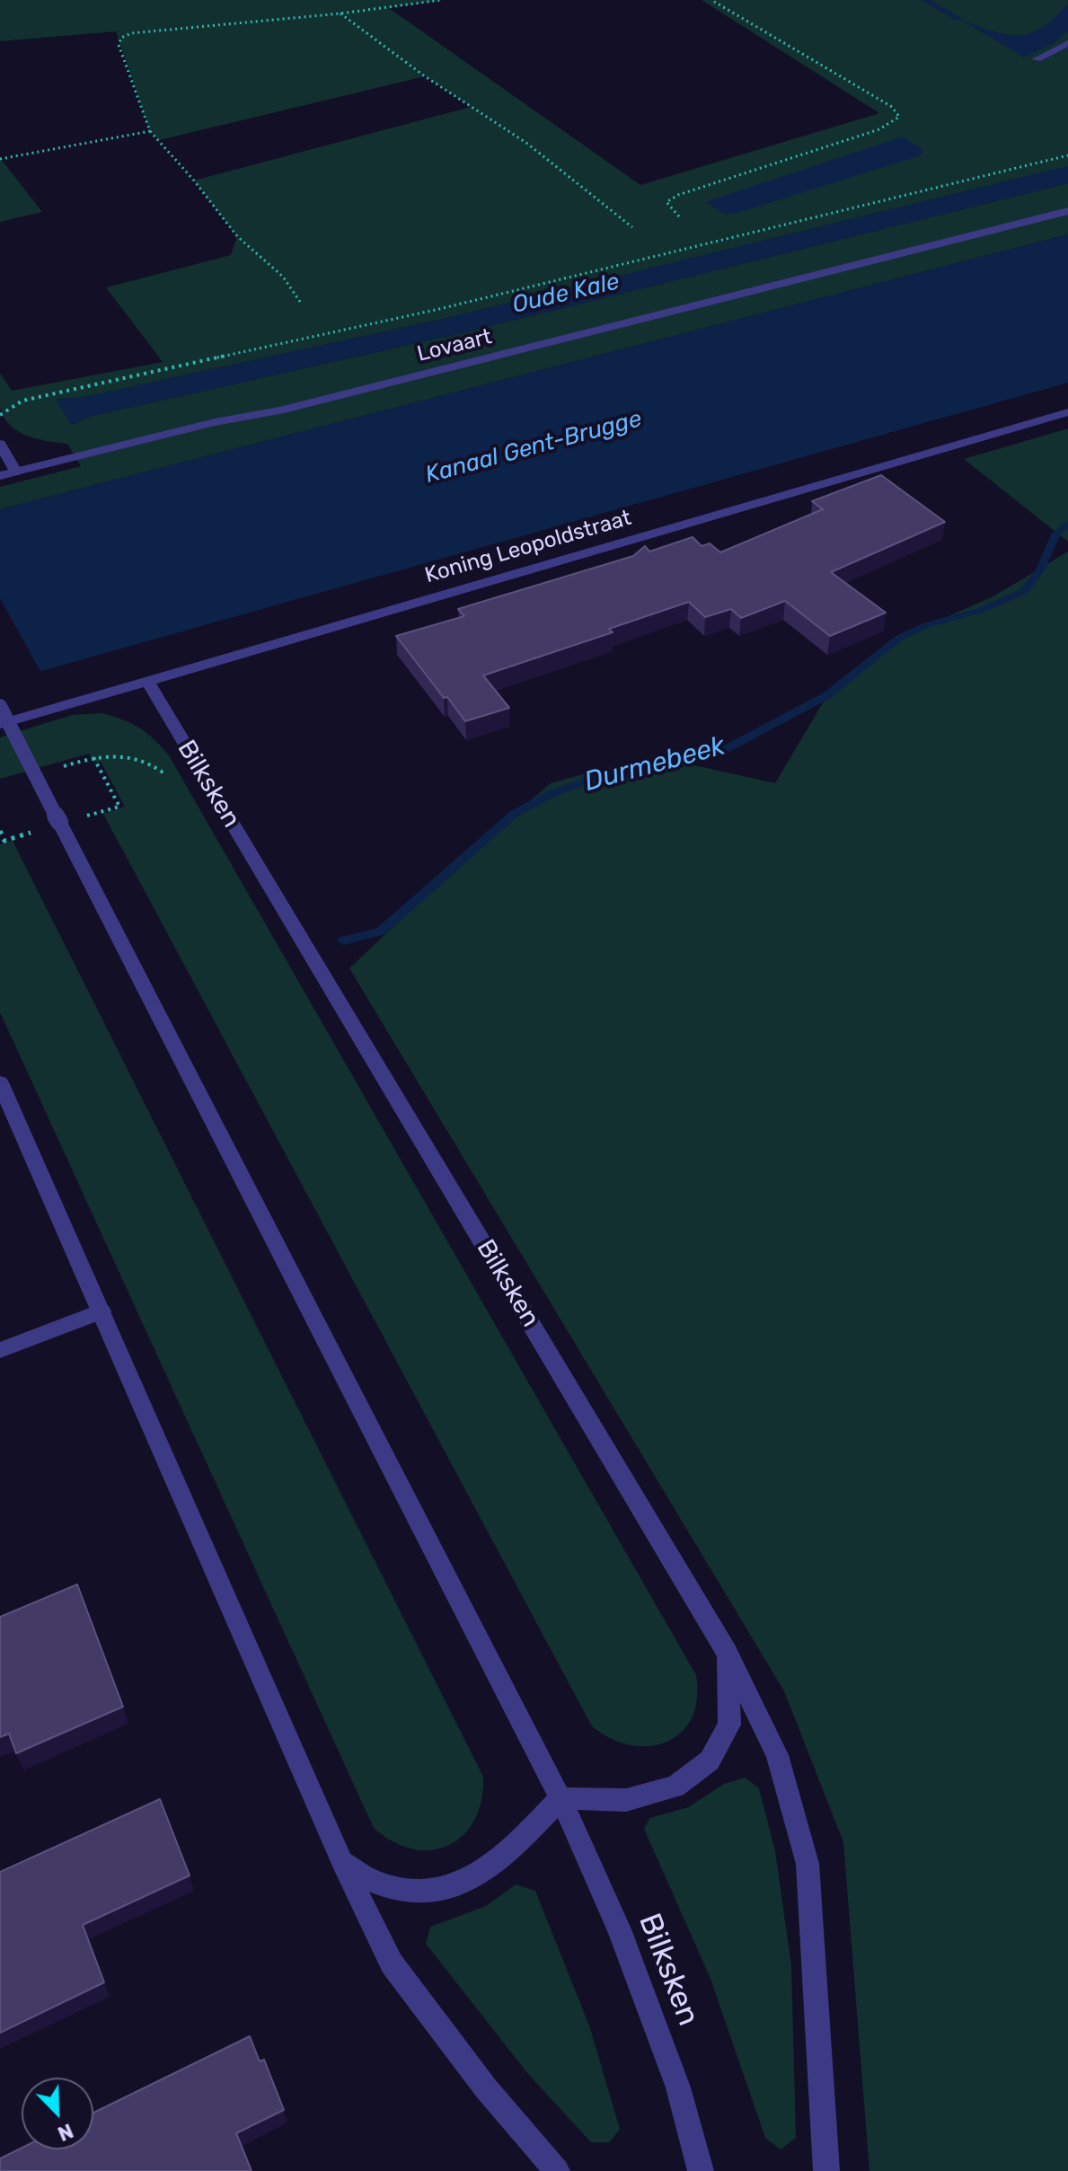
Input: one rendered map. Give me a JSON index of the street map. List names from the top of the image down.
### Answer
{
  "streets": {
    "street": ["Lovaart", "Koning Leopoldstraat", "Bilksken"]
  },
  "crossings": [
    ["Koning Leopoldstraat", "Bilksken"]
  ],
  "water": ["Oude Kale", "Kanaal Gent-Brugge", "Durmebeek"],
  "north": "bottom right"
}
